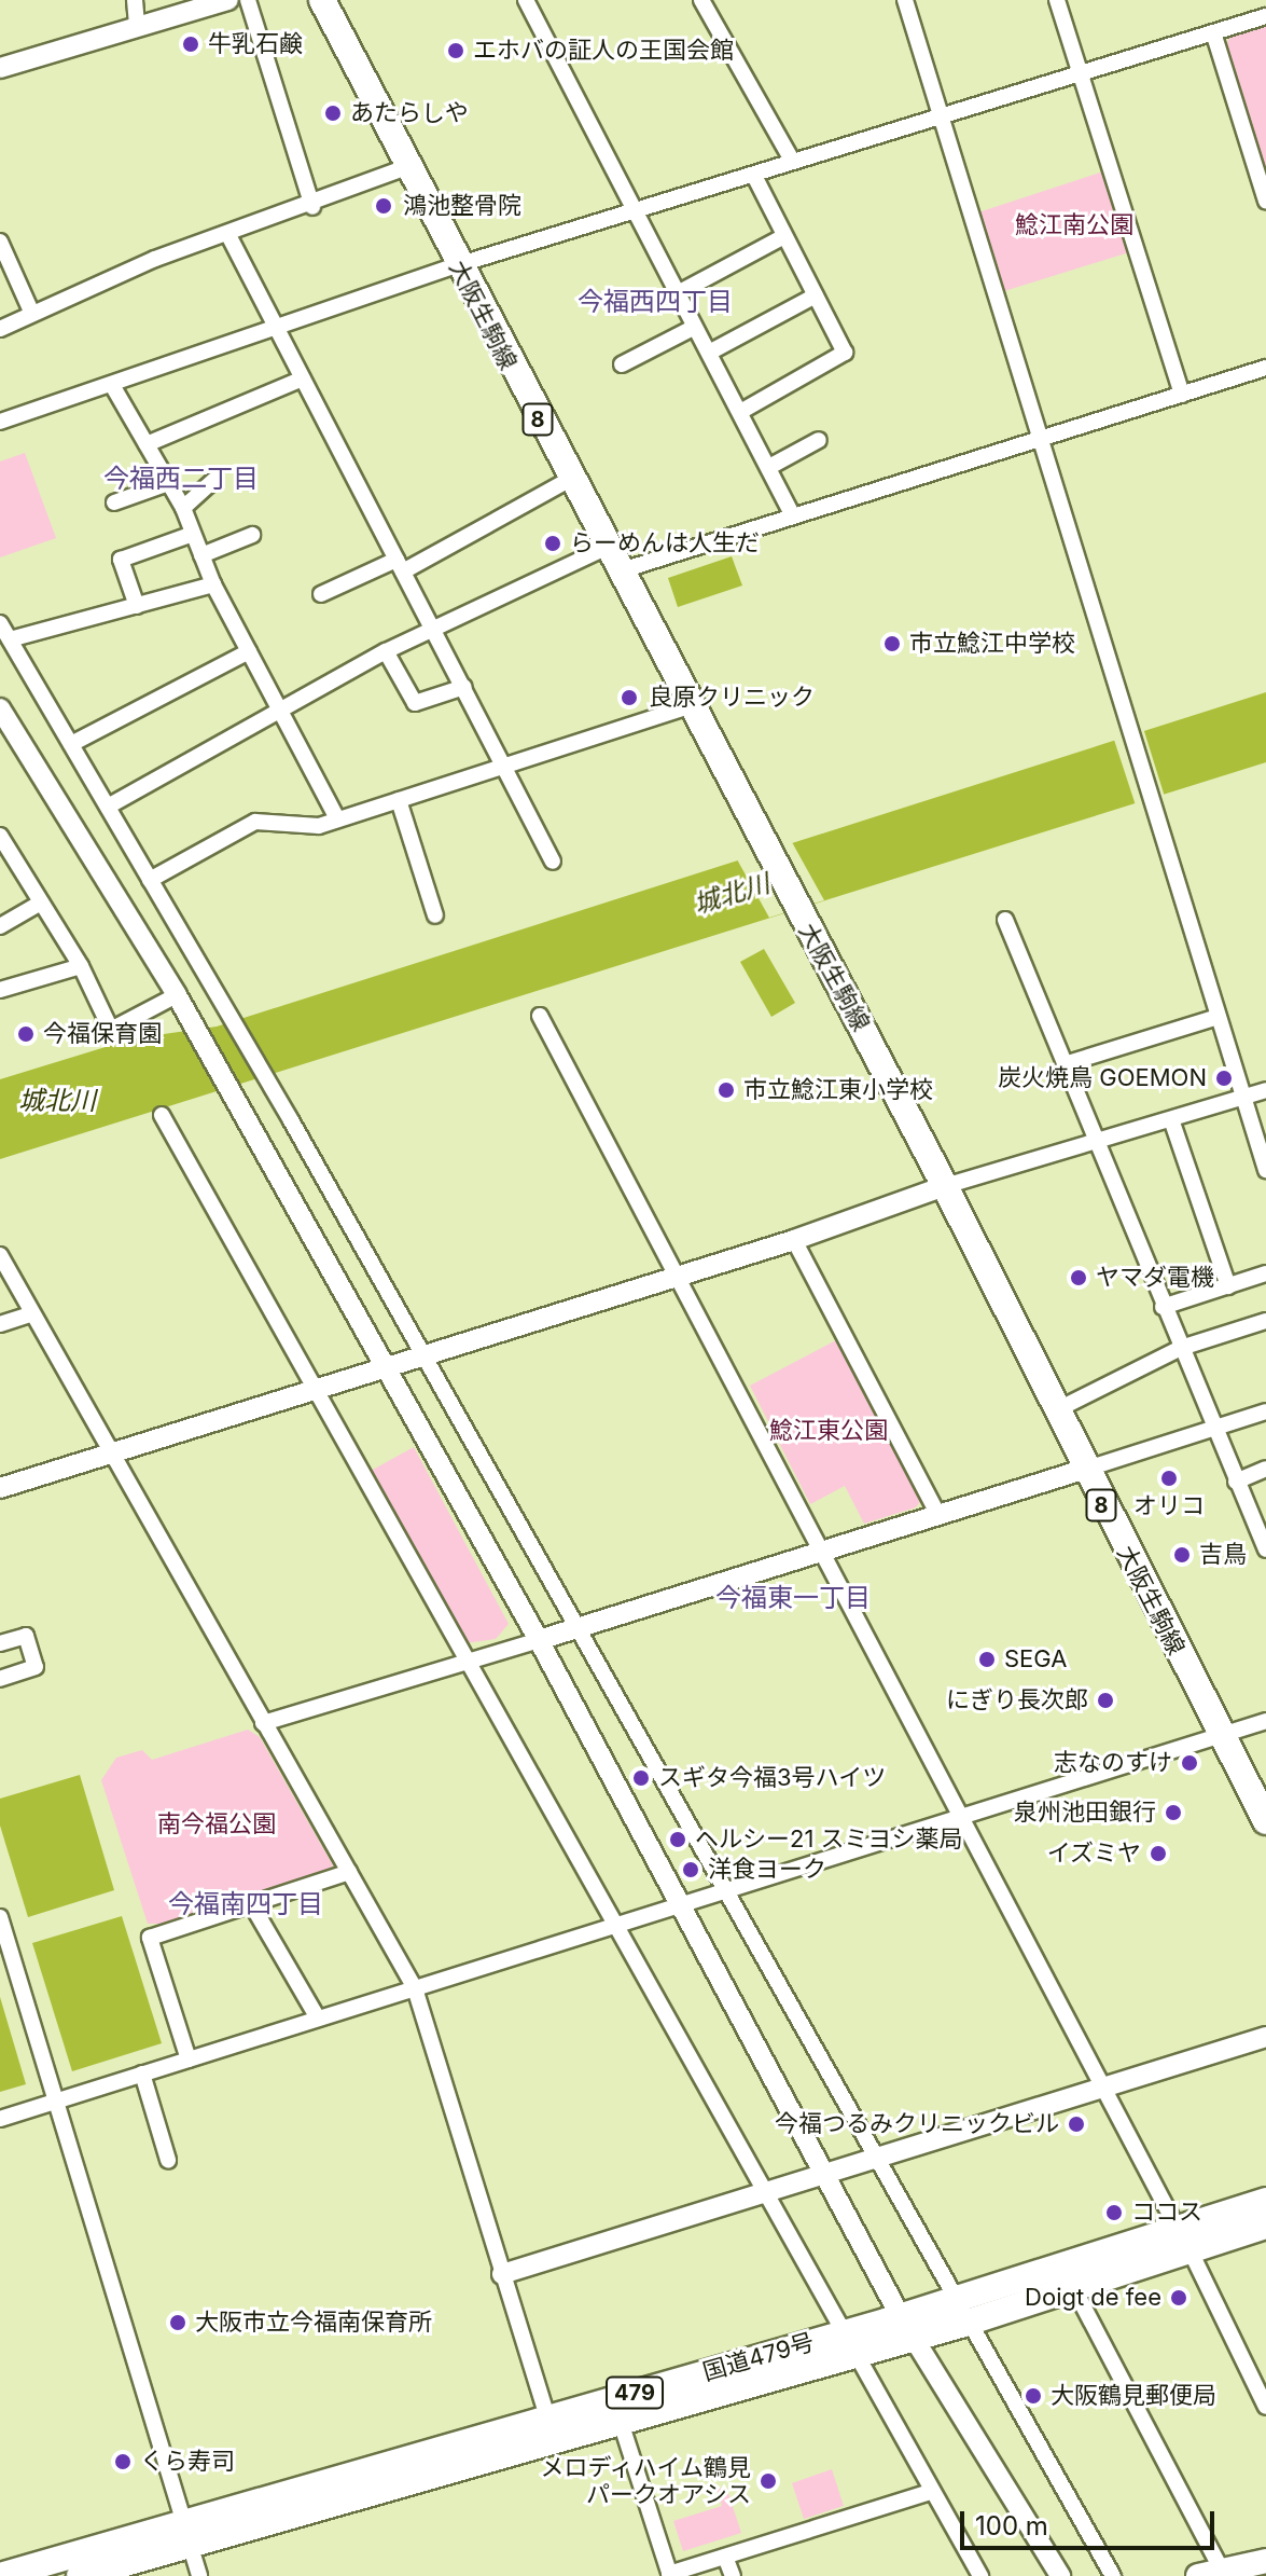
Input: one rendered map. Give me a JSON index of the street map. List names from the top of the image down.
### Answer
{
  "streets": {
    "main road": [
      "大阪生駒線",
      "8",
      "国道479号",
      "479"
    ]
  },
  "districts": [
    "今福西四丁目",
    "今福西二丁目",
    "今福東一丁目",
    "今福南四丁目"
  ],
  "water": ["城北川"],
  "parks": ["鯰江南公園", "鯰江東公園", "南今福公園"],
  "places": [
    "牛乳石鹸",
    "エホバの証人の王国会館",
    "あたらしや",
    "鴻池整骨院",
    "らーめんは人生だ",
    "市立鯰江中学校",
    "良原クリニック",
    "今福保育園",
    "炭火焼鳥 GOEMON",
    "市立鯰江東小学校",
    "ヤマダ電機",
    "オリコ",
    "吉鳥",
    "SEGA",
    "にぎり長次郎",
    "志なのすけ",
    "スギタ今福3号ハイツ",
    "泉州池田銀行",
    "ヘルシー21 スミヨシ薬局",
    "イズミヤ",
    "洋食ヨーク",
    "今福つるみクリニックビル",
    "ココス",
    "Doigt de fee",
    "大阪市立今福南保育所",
    "大阪鶴見郵便局",
    "くら寿司",
    "メロディハイム鶴見 パークオアシス"
  ],
  "scale_bar": "100 m"
}
